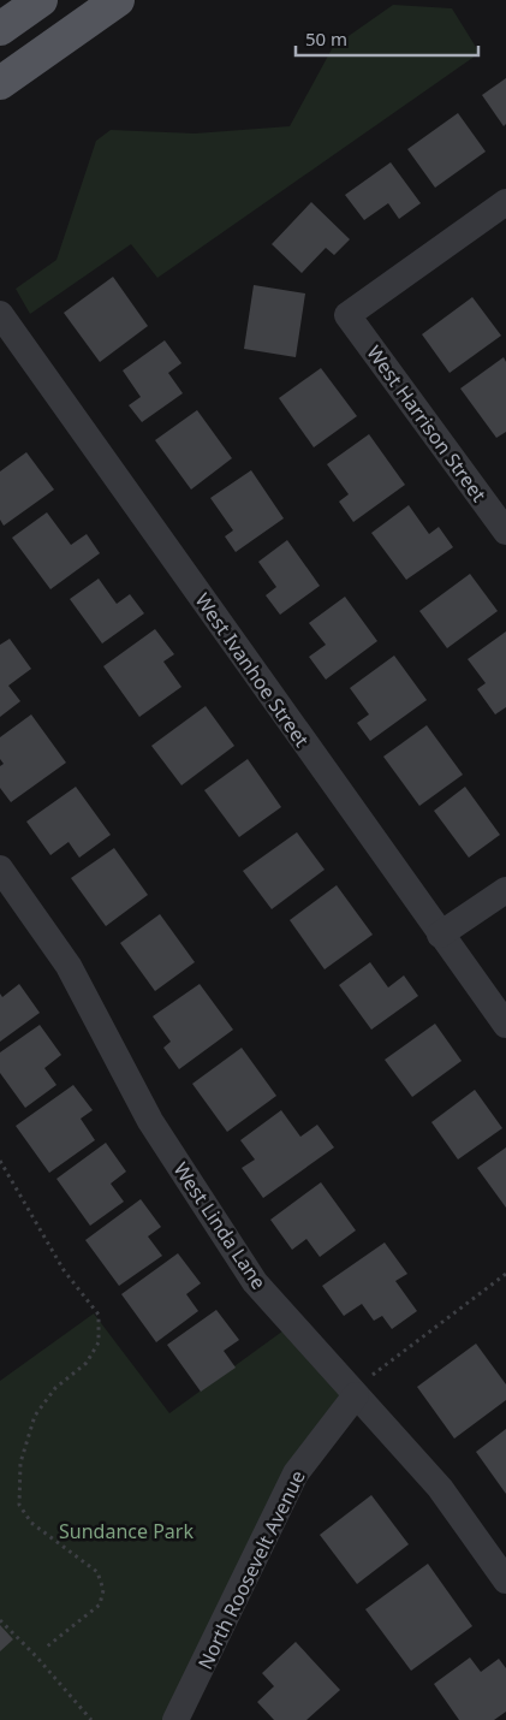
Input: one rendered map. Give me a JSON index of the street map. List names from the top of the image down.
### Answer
{
  "streets": {
    "street": [
      "West Harrison Street",
      "West Ivanhoe Street",
      "West Linda Lane",
      "North Roosevelt Avenue"
    ]
  },
  "crossings": [
    ["West Linda Lane", "North Roosevelt Avenue"]
  ],
  "parks": ["Sundance Park"],
  "scale_bar": "50 m"
}
